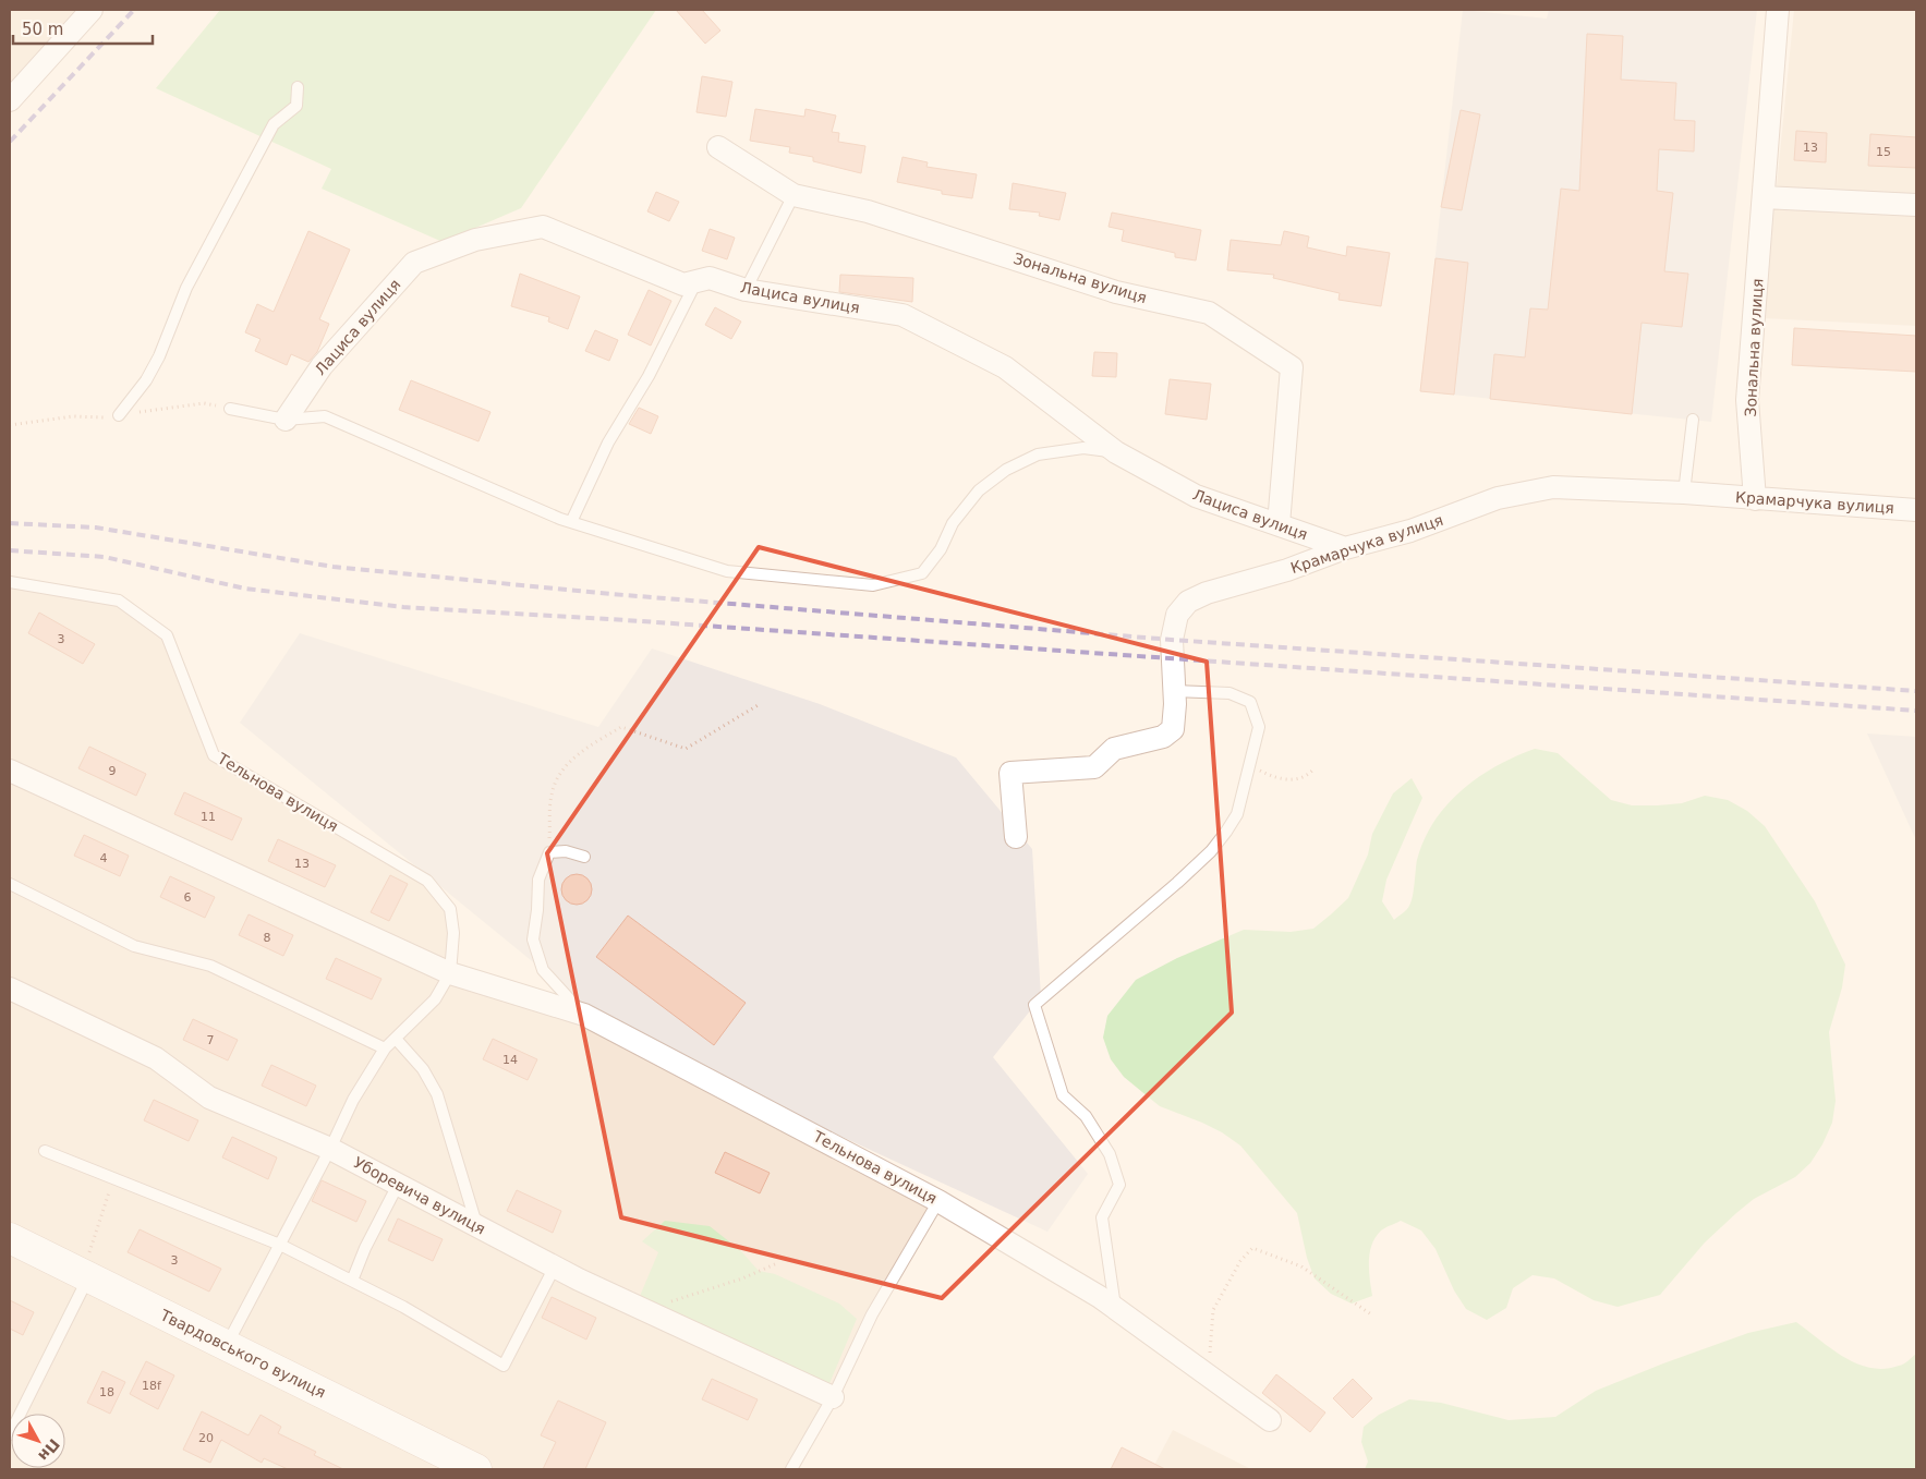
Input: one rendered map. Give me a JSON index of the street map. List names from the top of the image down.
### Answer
{
  "streets": {
    "main road": ["Твардовського вулиця"],
    "street": [
      "Зональна вулиця",
      "Лациса вулиця",
      "Крамарчука вулиця",
      "Тельнова вулиця",
      "Уборевича вулиця"
    ]
  },
  "crossings": [
    ["Зональна вулиця", "Лациса вулиця"],
    ["Зональна вулиця", "Крамарчука вулиця"],
    ["Лациса вулиця", "Крамарчука вулиця"]
  ],
  "house_numbers": [
    "13",
    "15",
    "3",
    "9",
    "11",
    "4",
    "13",
    "6",
    "8",
    "7",
    "14",
    "3",
    "18f",
    "18",
    "20"
  ],
  "scale_bar": "50 m",
  "north": "bottom right"
}
